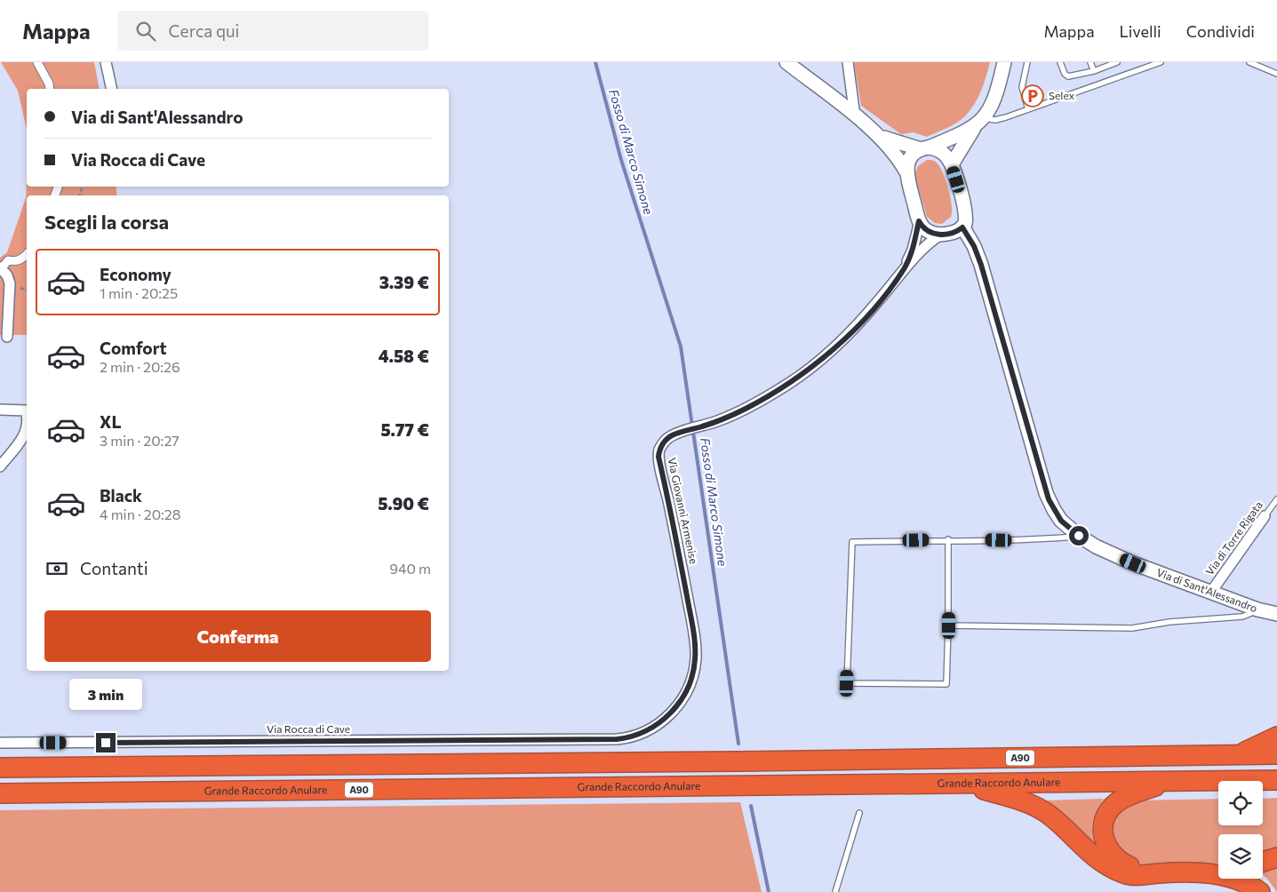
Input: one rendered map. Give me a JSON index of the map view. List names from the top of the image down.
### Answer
{
  "streets": {
    "highway": ["A90", "Grande Raccordo Anulare"],
    "street": [
      "Via Giovanni Armenise",
      "Via di Torre Rigata",
      "Via di Sant'Alessandro",
      "Via Rocca di Cave"
    ]
  },
  "crossings": [
    ["Via Giovanni Armenise", "Via Rocca di Cave"],
    ["Via di Torre Rigata", "Via di Sant'Alessandro"]
  ],
  "water": ["Fosso di Marco Simone"],
  "places": {
    "parking": ["Selex"]
  },
  "page": {
    "header": "Mappa",
    "search": "Cerca qui",
    "nav": ["Mappa", "Livelli", "Condividi"],
    "banner": ["Via di Sant'Alessandro", "Via Rocca di Cave"],
    "heading": "Scegli la corsa",
    "list": [
      {
        "name": "Economy",
        "note": "1 min · 20:25",
        "value": "3.39 €"
      },
      {
        "name": "Comfort",
        "note": "2 min · 20:26",
        "value": "4.58 €"
      },
      {
        "name": "XL",
        "note": "3 min · 20:27",
        "value": "5.77 €"
      },
      {
        "name": "Black",
        "note": "4 min · 20:28",
        "value": "5.90 €"
      }
    ],
    "pay": ["Contanti", "940 m"],
    "buttons": "Conferma",
    "bubble": "3 min"
  }
}
